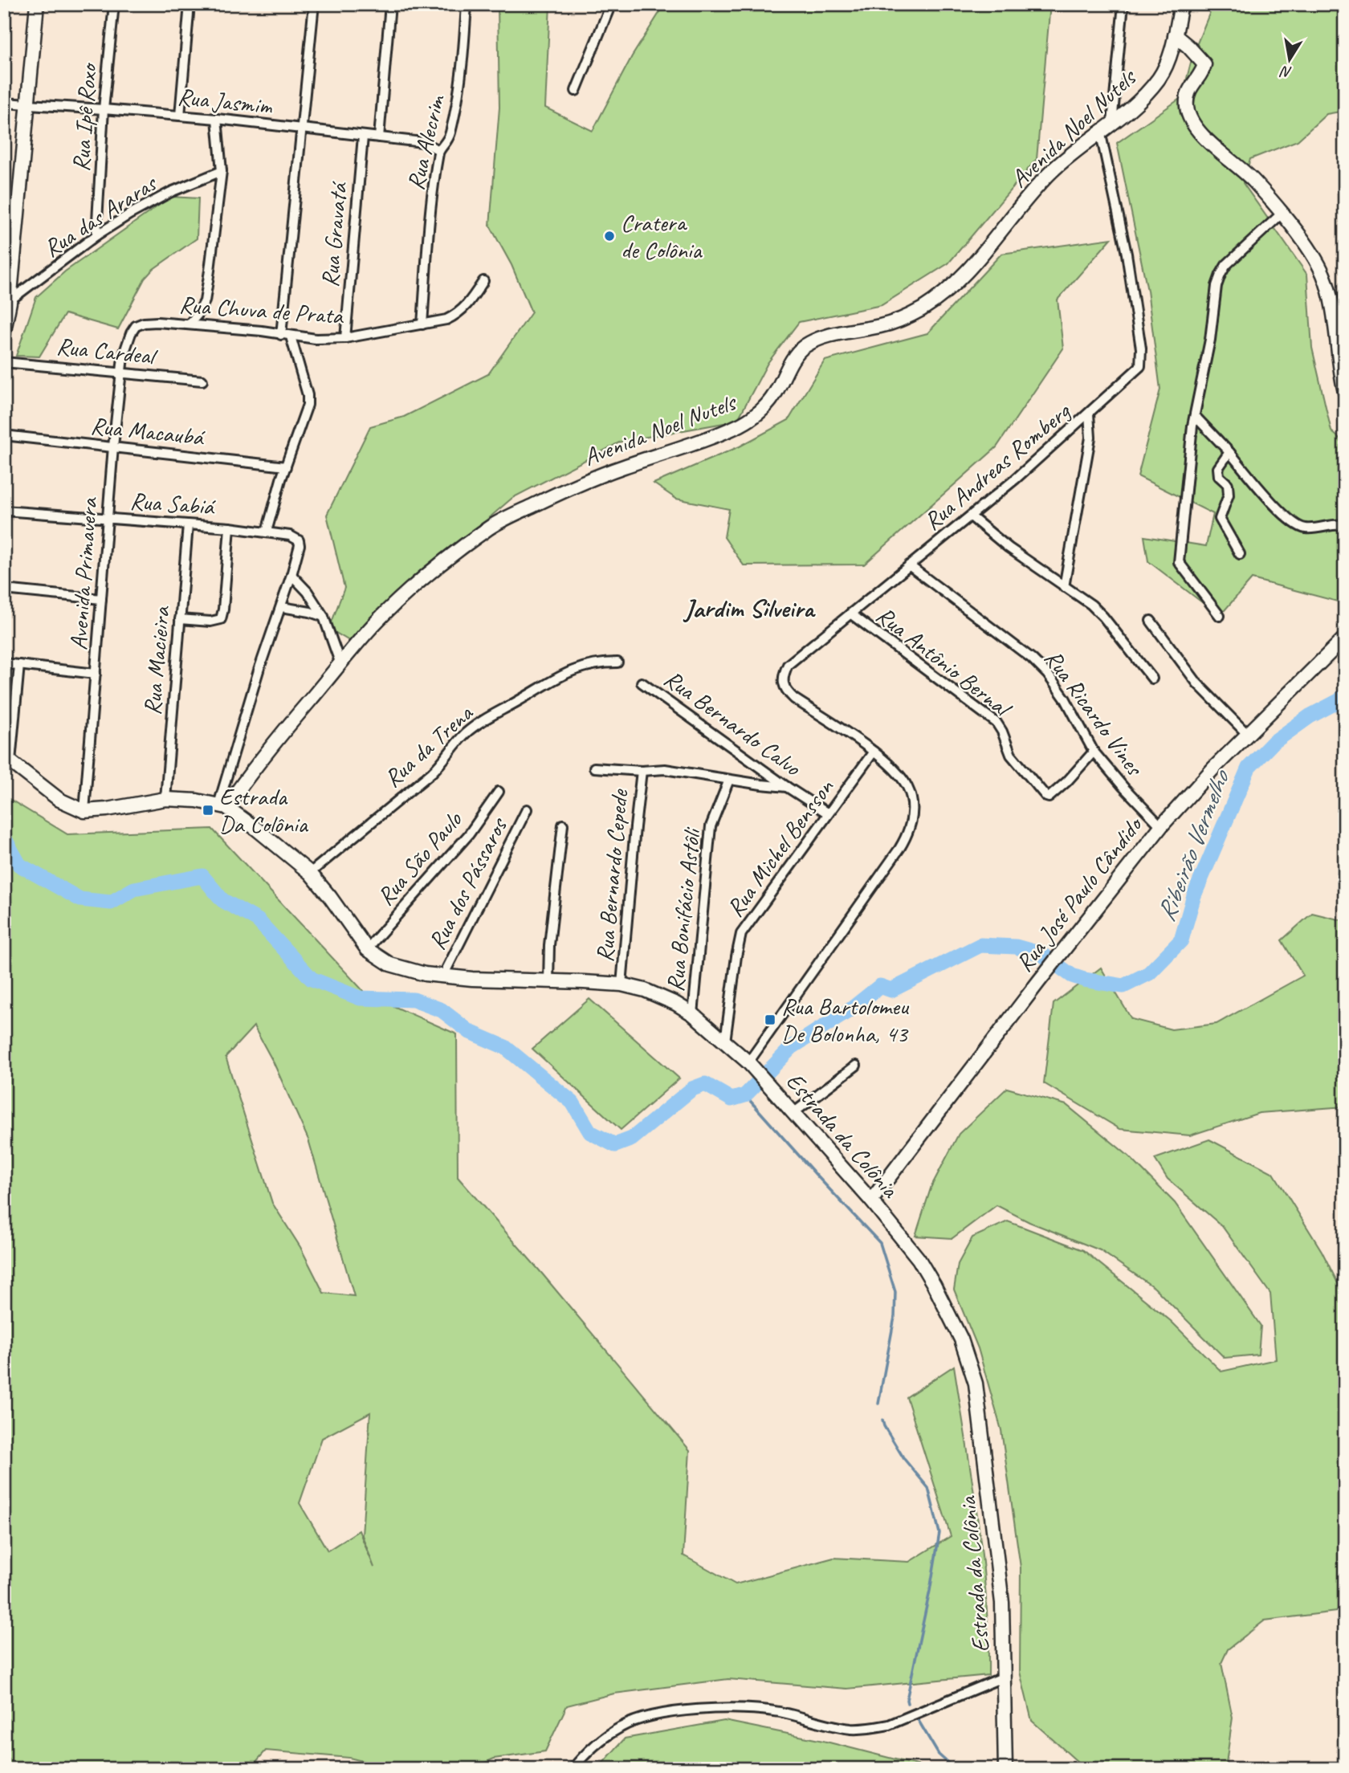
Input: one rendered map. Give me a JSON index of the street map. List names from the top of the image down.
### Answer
{
  "streets": {
    "street": [
      "Rua Jasmim",
      "Rua Ipê Roxo",
      "Avenida Noel Nutels",
      "Rua Alecrim",
      "Rua das Araras",
      "Rua Gravatá",
      "Rua Chuva de Prata",
      "Rua Cardeal",
      "Rua Macaubá",
      "Rua Andreas Romberg",
      "Rua Sabiá",
      "Avenida Primavera",
      "Rua Macieira",
      "Rua Antônio Bernal",
      "Rua Ricardo Vines",
      "Rua Bernardo Calvo",
      "Rua da Trena",
      "Rua Michel Bensson",
      "Rua São Paulo",
      "Rua Bernardo Cepede",
      "Rua dos Pássaros",
      "Rua José Paulo Cândido",
      "Rua Bonifácio Astôli",
      "Estrada da Colônia"
    ]
  },
  "crossings": [
    ["Rua Jasmim", "Rua Ipê Roxo"],
    ["Rua Jasmim", "Rua Alecrim"],
    ["Rua Jasmim", "Rua Gravatá"],
    ["Rua Ipê Roxo", "Rua das Araras"],
    ["Avenida Noel Nutels", "Rua Andreas Romberg"],
    ["Avenida Noel Nutels", "Estrada da Colônia"],
    ["Rua Alecrim", "Rua Chuva de Prata"],
    ["Rua Gravatá", "Rua Chuva de Prata"],
    ["Rua Chuva de Prata", "Avenida Primavera"],
    ["Rua Cardeal", "Avenida Primavera"],
    ["Rua Macaubá", "Avenida Primavera"],
    ["Rua Andreas Romberg", "Rua Antônio Bernal"],
    ["Rua Andreas Romberg", "Rua Ricardo Vines"],
    ["Rua Andreas Romberg", "Rua Michel Bensson"],
    ["Rua Sabiá", "Avenida Primavera"],
    ["Rua Sabiá", "Rua Macieira"],
    ["Avenida Primavera", "Estrada da Colônia"],
    ["Rua Macieira", "Estrada da Colônia"],
    ["Rua Antônio Bernal", "Rua Ricardo Vines"],
    ["Rua Ricardo Vines", "Rua José Paulo Cândido"],
    ["Rua Bernardo Calvo", "Rua Michel Bensson"],
    ["Rua da Trena", "Estrada da Colônia"],
    ["Rua Michel Bensson", "Estrada da Colônia"],
    ["Rua São Paulo", "Estrada da Colônia"],
    ["Rua Bernardo Cepede", "Estrada da Colônia"],
    ["Rua dos Pássaros", "Estrada da Colônia"],
    ["Rua José Paulo Cândido", "Estrada da Colônia"],
    ["Rua Bonifácio Astôli", "Estrada da Colônia"]
  ],
  "districts": ["Jardim Silveira"],
  "water": ["Ribeirão Vermelho"],
  "places": {
    "other": ["Cratera de Colônia"],
    "transit": ["Estrada Da Colônia", "Rua Bartolomeu De Bolonha, 43"]
  },
  "north": "bottom"
}
